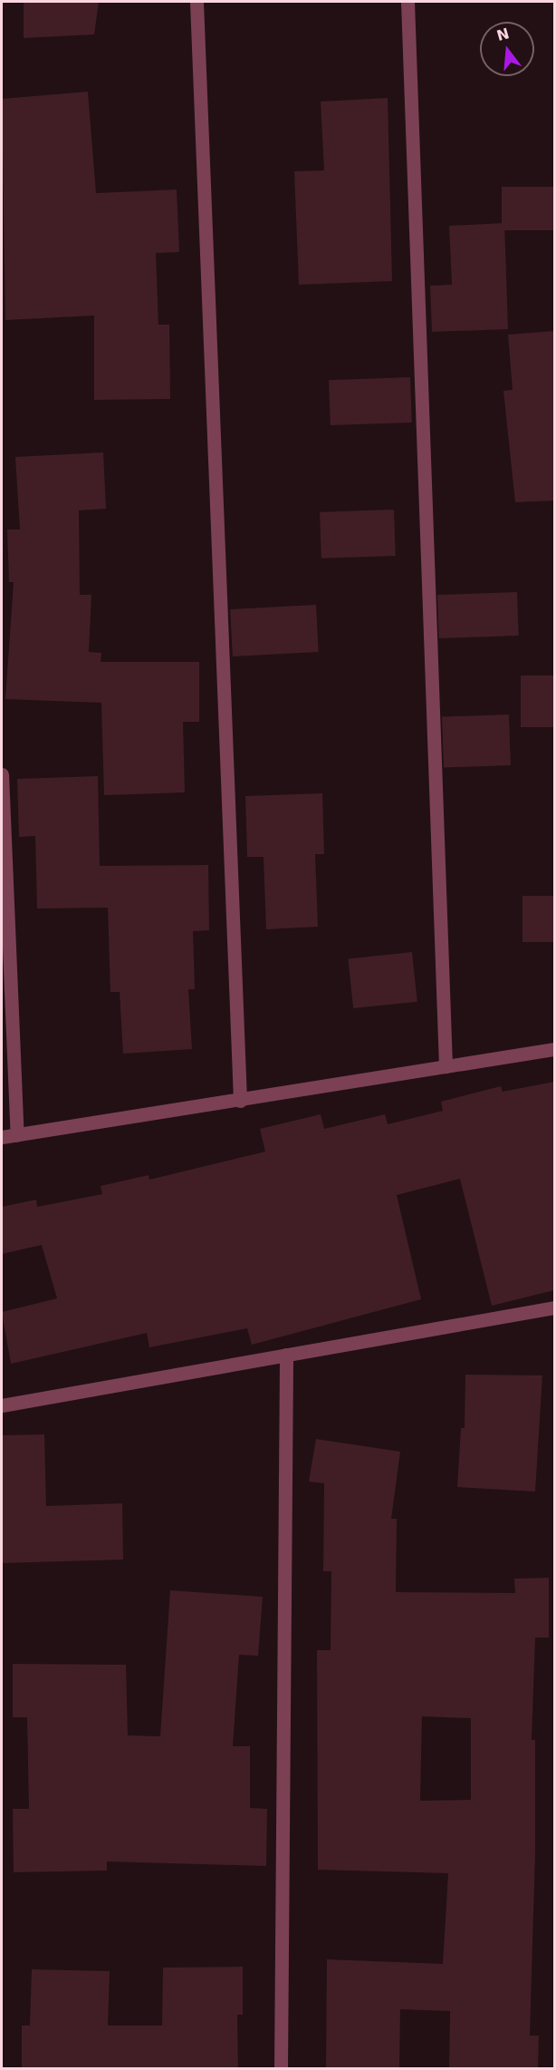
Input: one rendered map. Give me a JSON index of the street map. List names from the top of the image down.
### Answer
{
  "north": "top"
}
